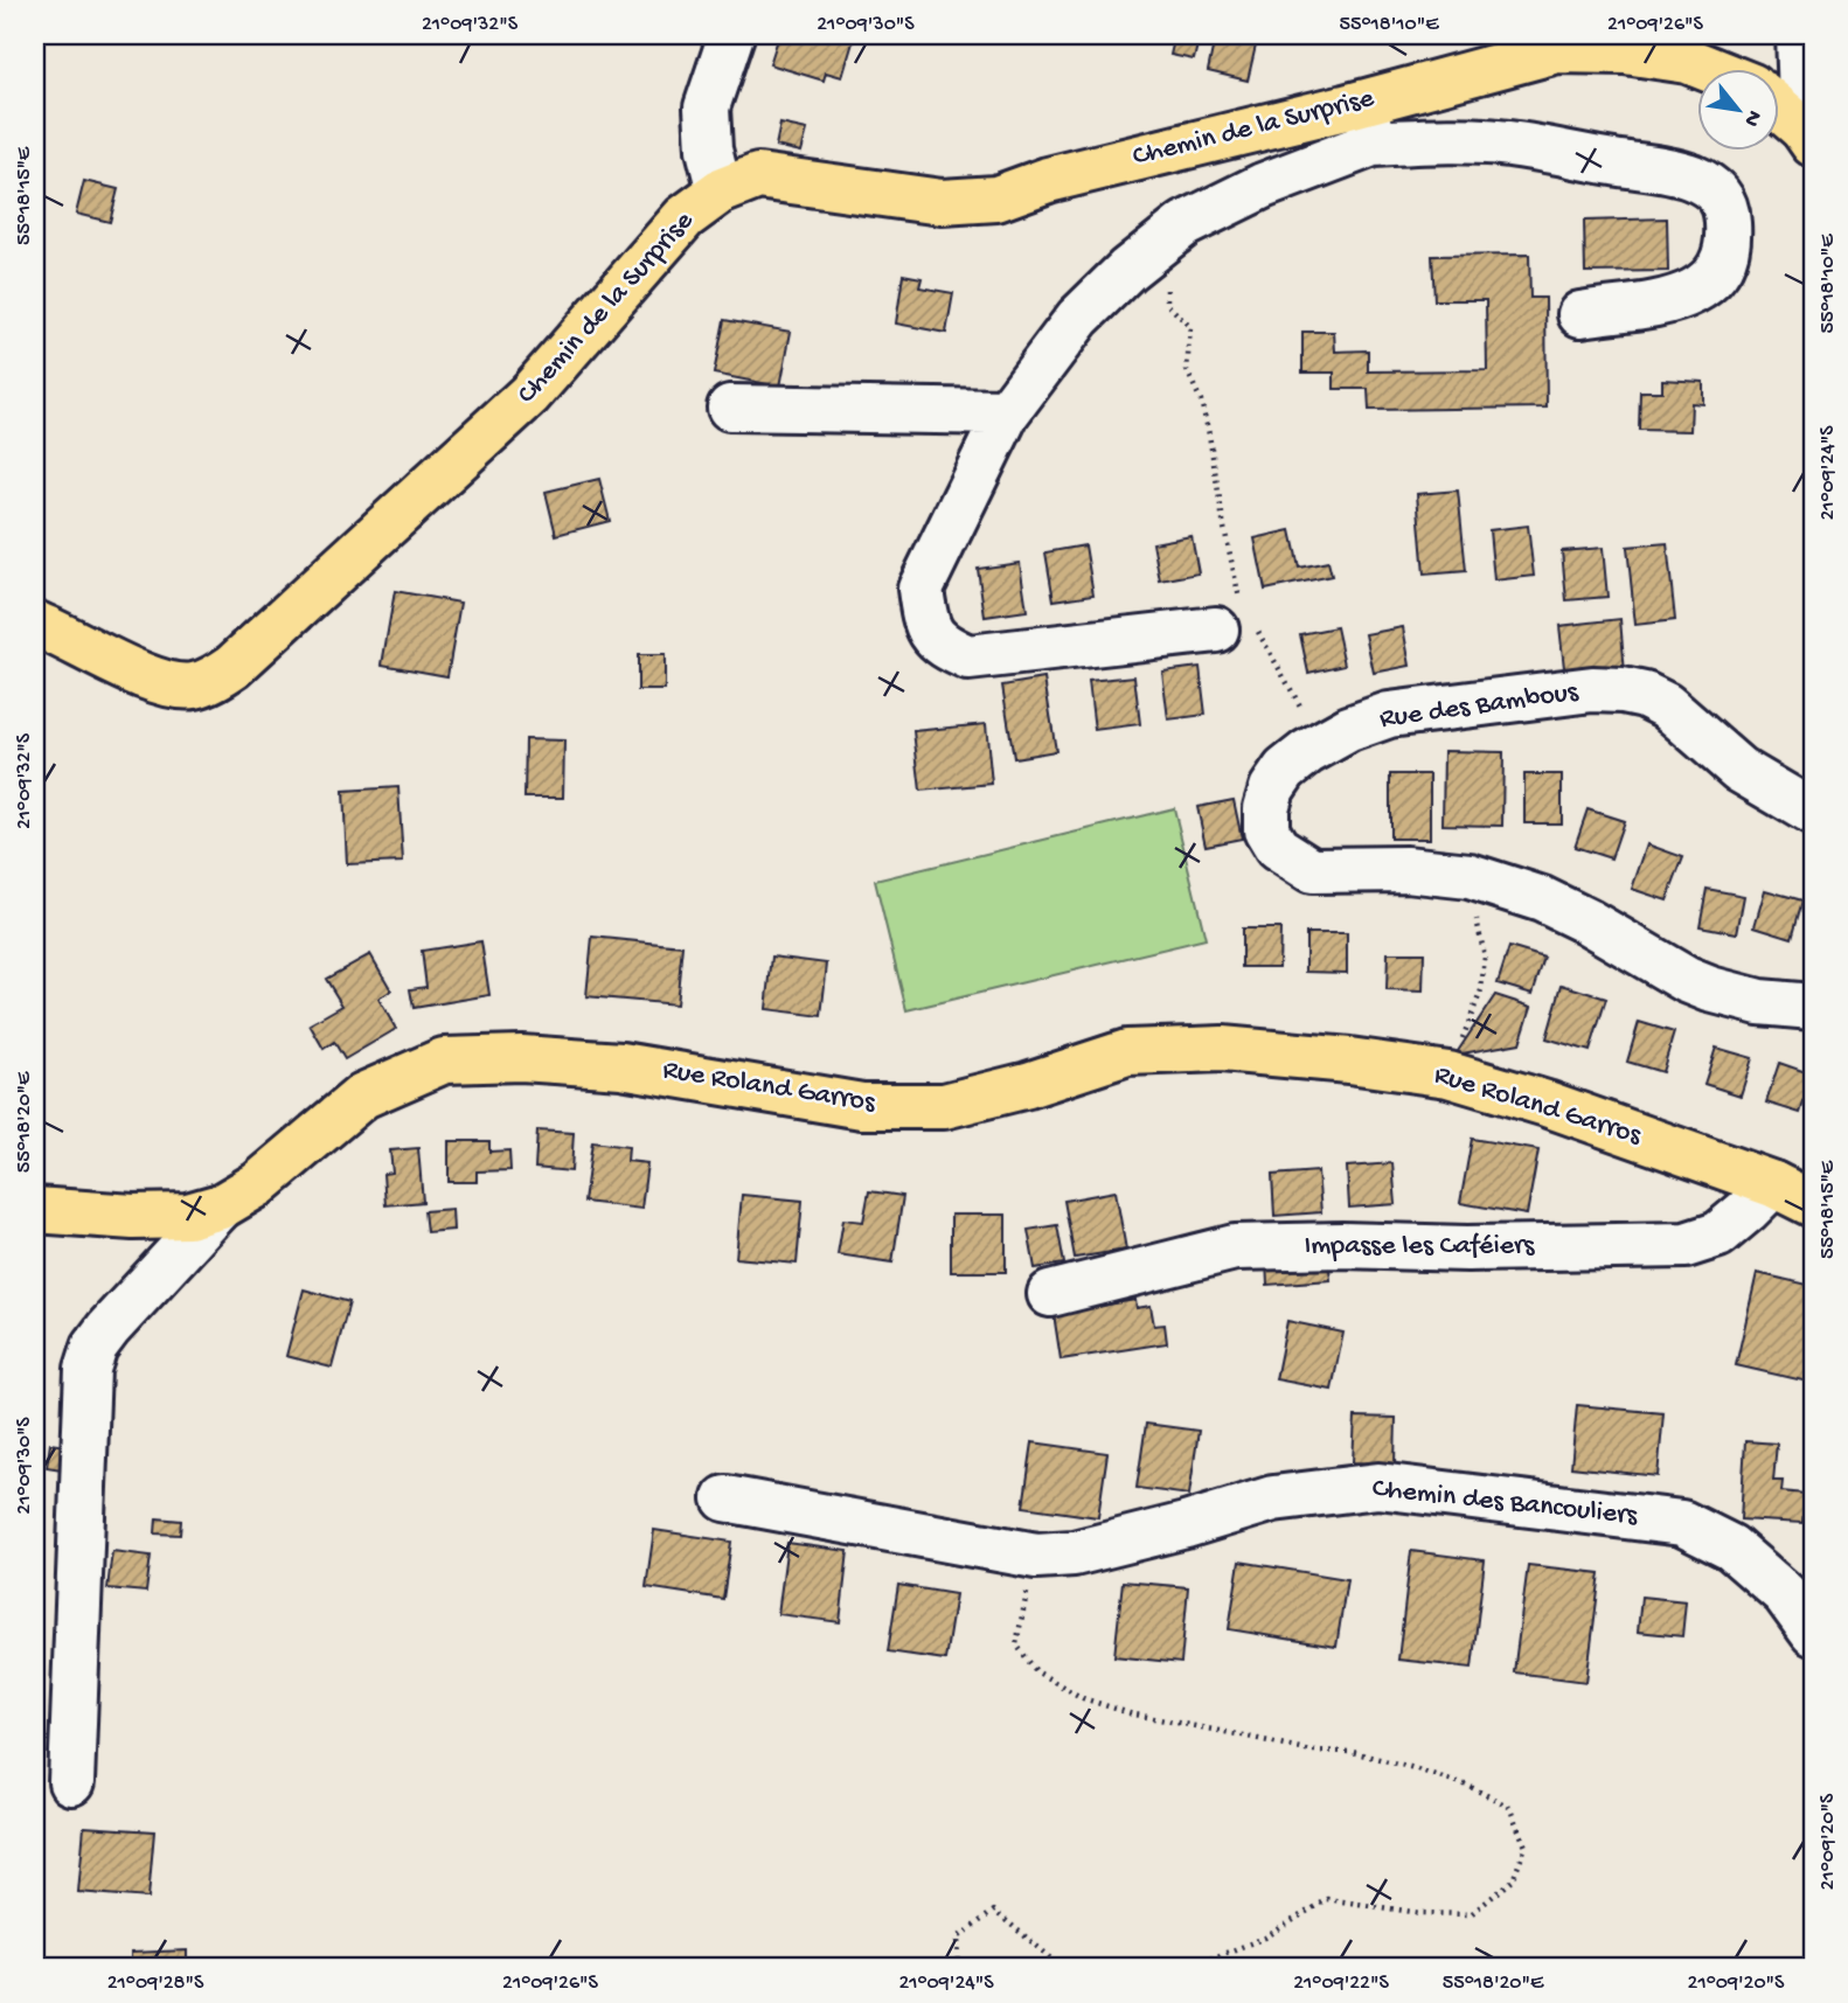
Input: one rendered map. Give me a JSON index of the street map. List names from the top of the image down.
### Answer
{
  "streets": {
    "main road": ["Chemin de la Surprise", "Rue Roland Garros"],
    "street": ["Rue des Bambous", "Impasse les Caféiers", "Chemin des Bancouliers"]
  },
  "crossings": [
    ["Rue Roland Garros", "Impasse les Caféiers"]
  ],
  "north": "bottom right",
  "coordinates": [
    "21°09'32\"S",
    "21°09'30\"S",
    "55°18'10\"E",
    "21°09'26\"S",
    "55°18'15\"E",
    "21°09'24\"S",
    "55°18'20\"E",
    "21°09'20\"S",
    "21°09'28\"S",
    "21°09'22\"S"
  ]
}
